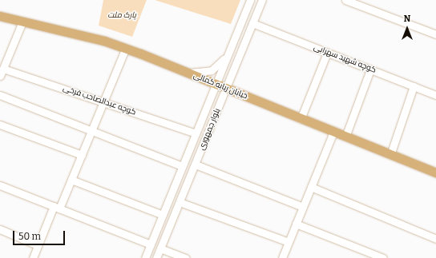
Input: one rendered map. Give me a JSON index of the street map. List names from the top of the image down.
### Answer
{
  "streets": {
    "main road": ["خیابان ربابه کمالی"],
    "street": ["کوچه شهید سهرابی", "کوچه عبدالصاحب فرخی", "بلوار جمهوری"]
  },
  "crossings": [
    ["کوچه شهید سهرابی", "بلوار جمهوری"],
    ["خیابان ربابه کمالی", "بلوار جمهوری"],
    ["کوچه عبدالصاحب فرخی", "بلوار جمهوری"]
  ],
  "parks": ["پارک ملت"],
  "scale_bar": "50 m",
  "north": "top"
}
